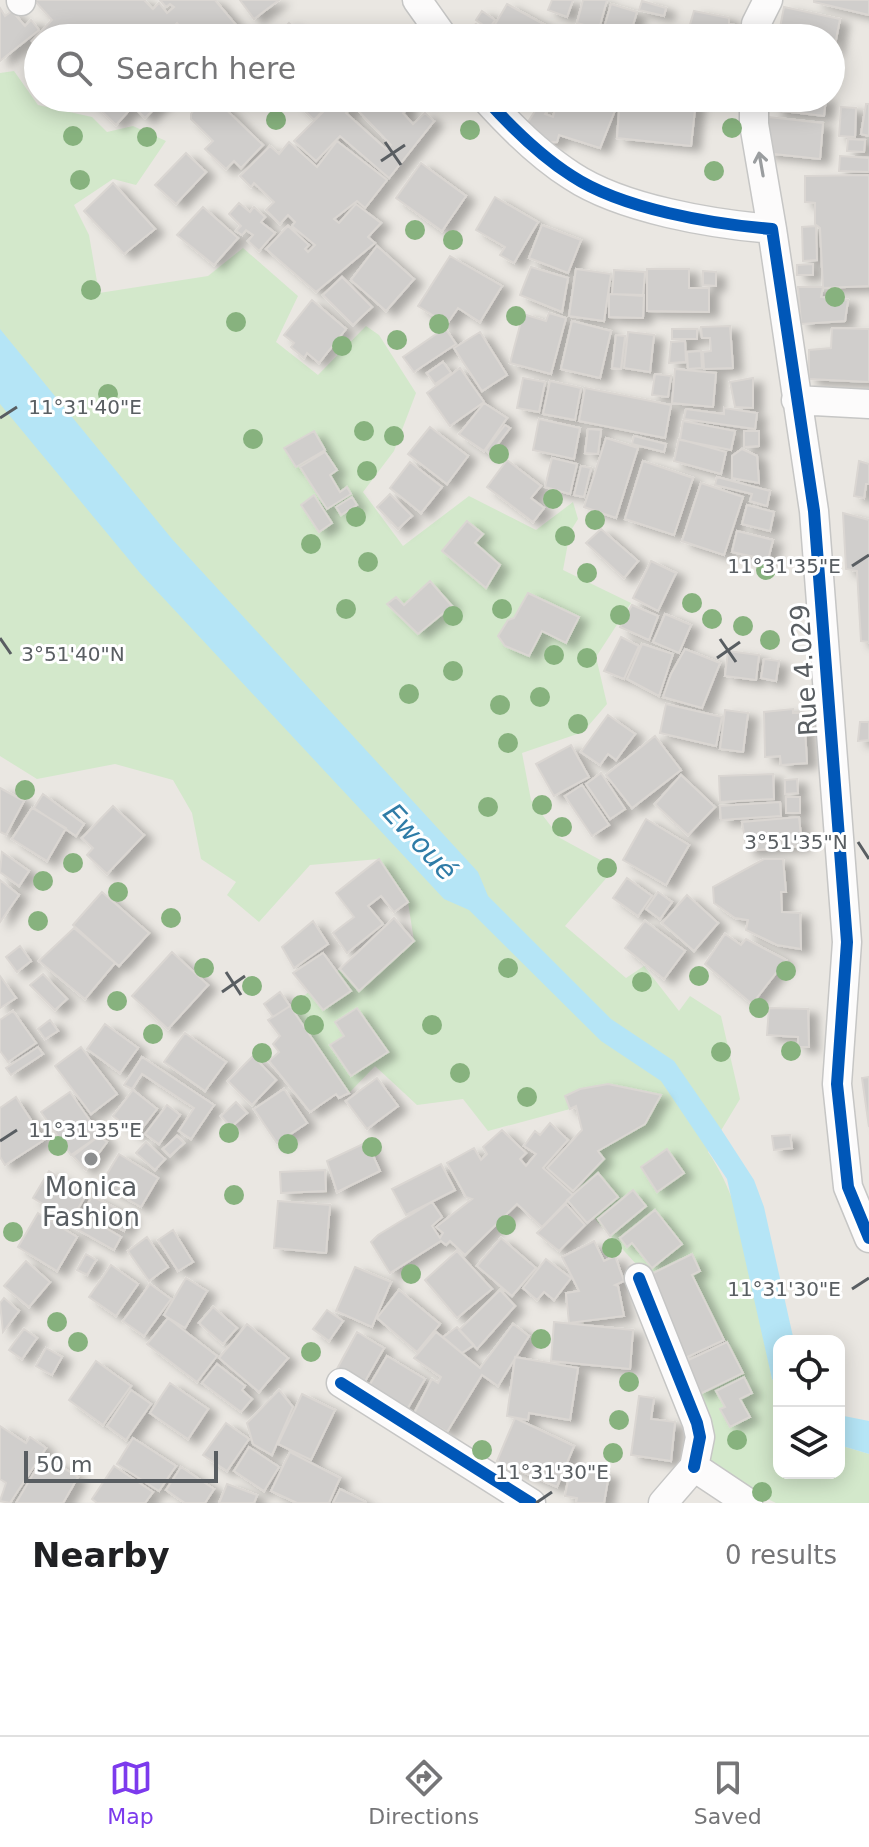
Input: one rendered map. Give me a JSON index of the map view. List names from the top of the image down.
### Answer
{
  "streets": {
    "street": ["Rue 4.029"]
  },
  "water": ["Ewoué"],
  "places": ["Monica Fashion"],
  "scale_bar": "50 m",
  "page": {
    "search": "Search here",
    "scale": "50 m",
    "heading": ["Nearby", "0 results"],
    "nav": ["Map", "Directions", "Saved"]
  },
  "coordinates": [
    "11°31'40\"E",
    "11°31'35\"E",
    "3°51'40\"N",
    "3°51'35\"N",
    "11°31'30\"E"
  ]
}
